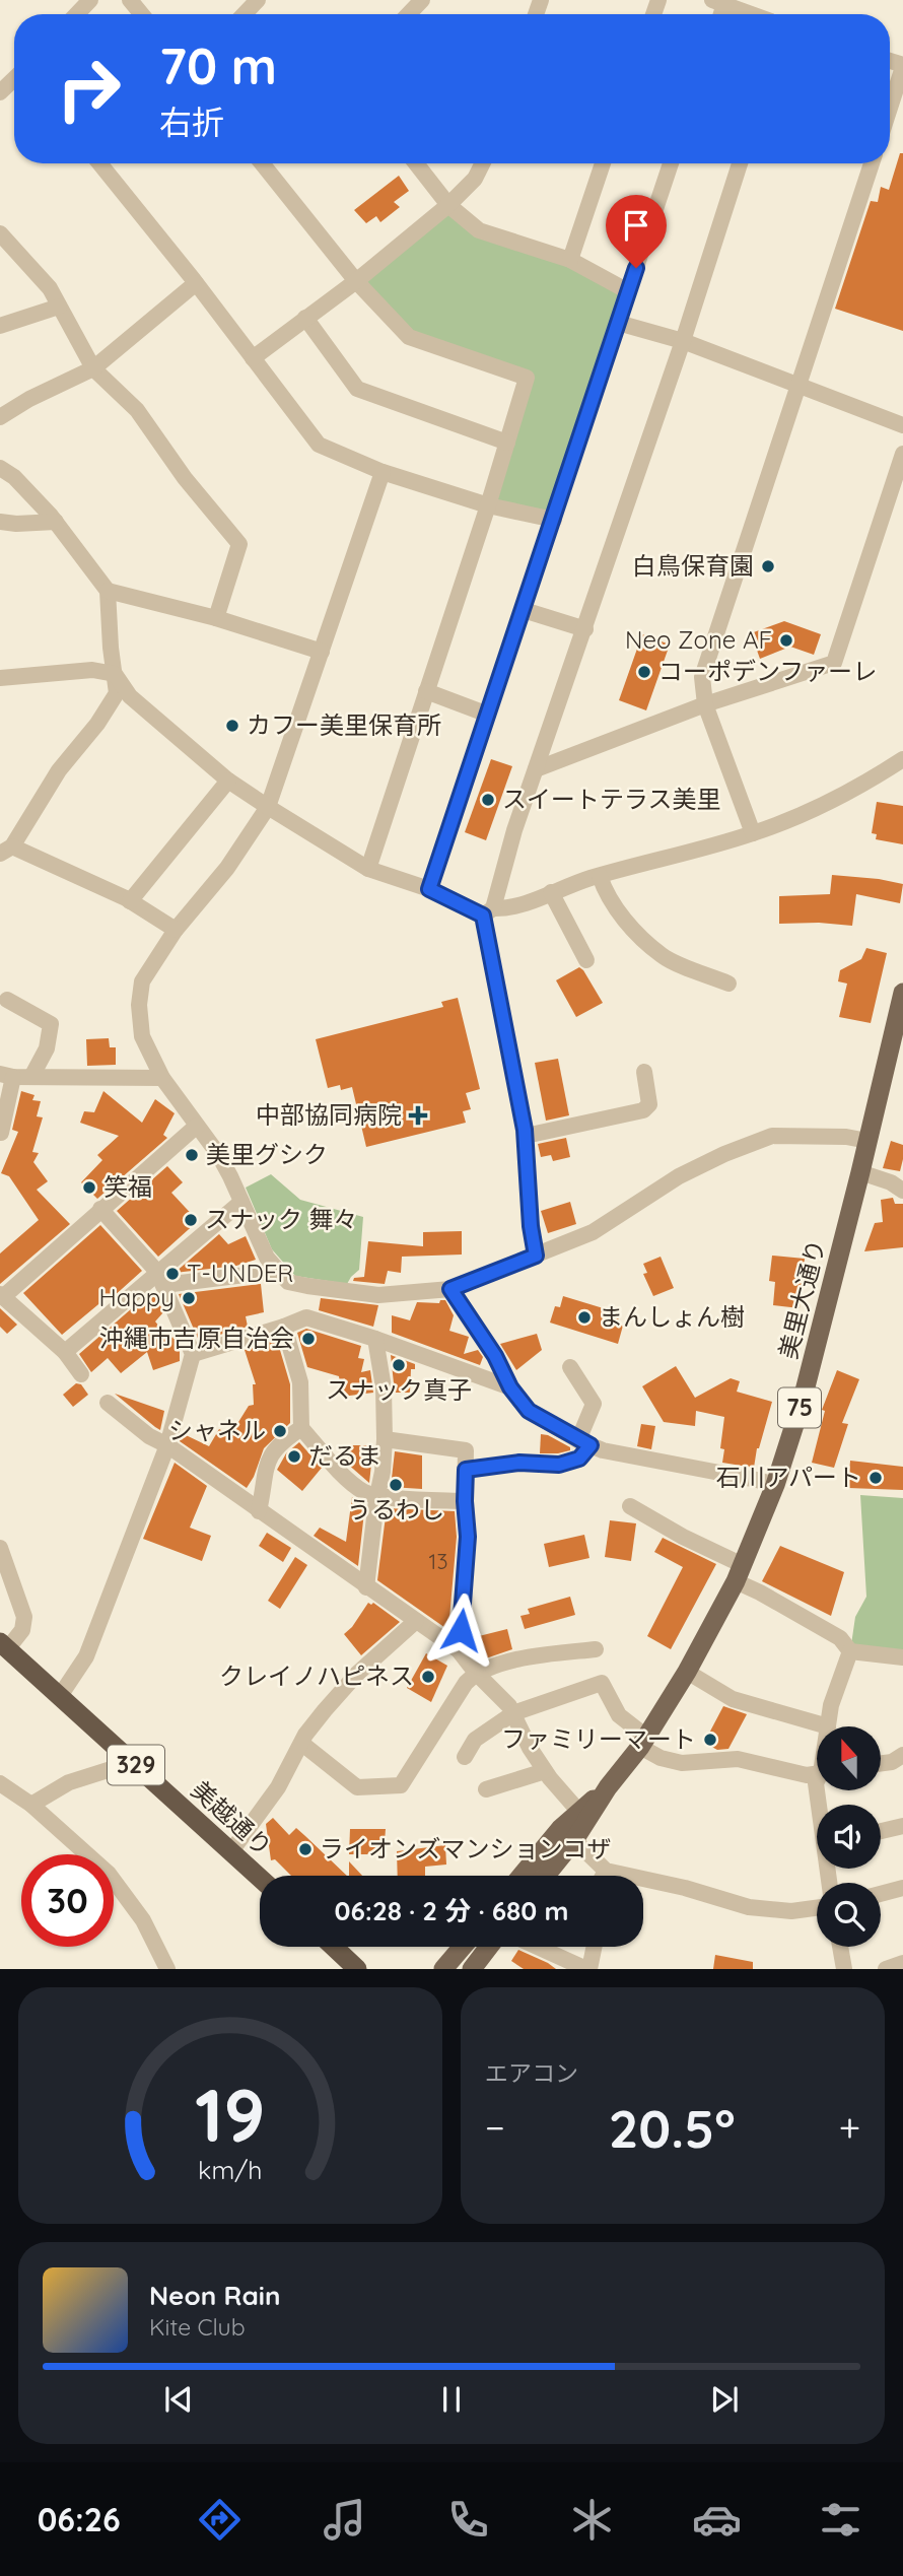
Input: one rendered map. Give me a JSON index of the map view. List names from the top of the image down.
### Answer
{
  "streets": {
    "highway": ["329", "美越通り"],
    "main road": ["美里大通り", "75"]
  },
  "places": {
    "other": [
      "白鳥保育園",
      "Neo Zone AF",
      "コーポデンファーレ",
      "カフー美里保育所",
      "スイートテラス美里",
      "美里グシク",
      "笑福",
      "スナック 舞々",
      "T-UNDER",
      "Happy",
      "まんしょん樹",
      "沖縄市吉原自治会",
      "スナック真子",
      "シャネル",
      "だるま",
      "石川アパート",
      "うるわし",
      "クレイノハピネス",
      "ファミリーマート",
      "ライオンズマンションコザ"
    ],
    "health": ["中部協同病院"]
  },
  "house_numbers": ["13"],
  "north": "top",
  "page": {
    "turn": ["70 m", "右折"],
    "limit": "30",
    "trip": "06:28 · 2 分 · 680 m",
    "tile": "エアコン",
    "heat": ["−", "20.5°", "+"],
    "song": ["Neon Rain", "Kite Club"],
    "tabs": "06:26",
    "gauge": ["19", "km/h"]
  }
}
